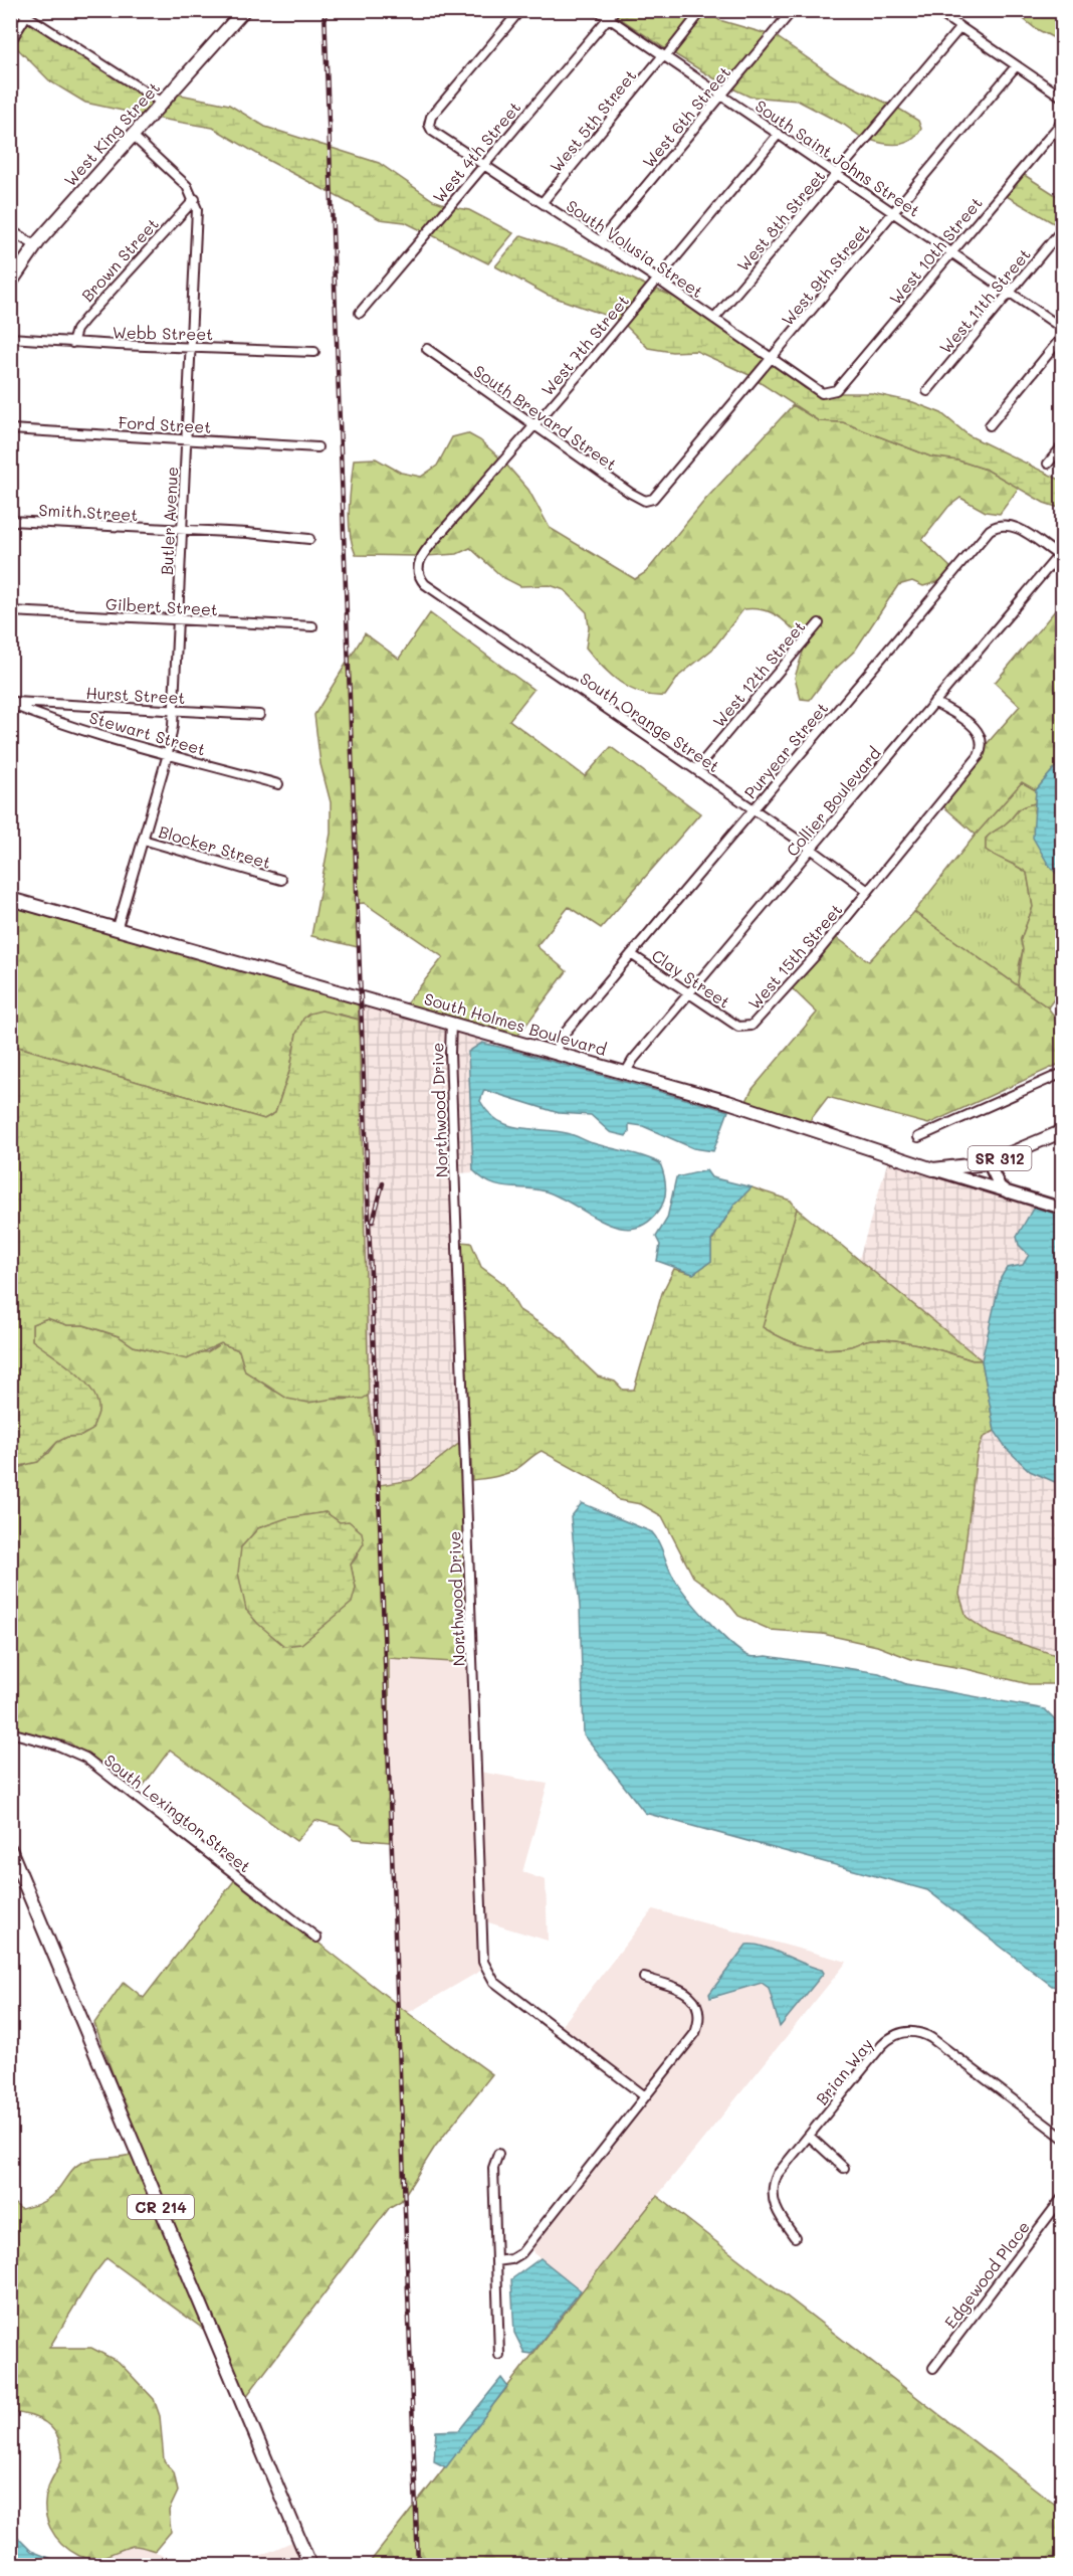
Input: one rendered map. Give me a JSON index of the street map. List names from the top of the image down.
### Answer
{
  "streets": {
    "main road": [
      "West King Street",
      "South Holmes Boulevard",
      "SR 312",
      "CR 214"
    ],
    "street": [
      "West 6th Street",
      "West 5th Street",
      "West 4th Street",
      "South Saint Johns Street",
      "West 8th Street",
      "South Volusia Street",
      "West 10th Street",
      "Brown Street",
      "West 9th Street",
      "West 11th Street",
      "Webb Street",
      "West 7th Street",
      "South Brevard Street",
      "Ford Street",
      "Smith Street",
      "Butler Avenue",
      "Gilbert Street",
      "West 12th Street",
      "Hurst Street",
      "South Orange Street",
      "Stewart Street",
      "Puryear Street",
      "Collier Boulevard",
      "Blocker Street",
      "West 15th Street",
      "Clay Street",
      "Northwood Drive",
      "South Lexington Street",
      "Brian Way",
      "Edgewood Place"
    ]
  },
  "crossings": [
    ["West 6th Street", "South Saint Johns Street"],
    ["West 6th Street", "South Volusia Street"],
    ["West 5th Street", "South Saint Johns Street"],
    ["West 5th Street", "South Volusia Street"],
    ["West 4th Street", "South Saint Johns Street"],
    ["West 4th Street", "South Volusia Street"],
    ["South Saint Johns Street", "West 8th Street"],
    ["South Saint Johns Street", "West 10th Street"],
    ["South Saint Johns Street", "West 9th Street"],
    ["South Saint Johns Street", "West 11th Street"],
    ["South Saint Johns Street", "West 7th Street"],
    ["West 8th Street", "South Volusia Street"],
    ["South Volusia Street", "West 10th Street"],
    ["South Volusia Street", "West 9th Street"],
    ["South Volusia Street", "West 7th Street"],
    ["Brown Street", "Webb Street"],
    ["Brown Street", "Butler Avenue"],
    ["West 9th Street", "South Brevard Street"],
    ["Webb Street", "Butler Avenue"],
    ["West 7th Street", "South Brevard Street"],
    ["West 7th Street", "South Orange Street"],
    ["Ford Street", "Butler Avenue"],
    ["Smith Street", "Butler Avenue"],
    ["Butler Avenue", "Gilbert Street"],
    ["Butler Avenue", "Hurst Street"],
    ["Butler Avenue", "Stewart Street"],
    ["Butler Avenue", "Blocker Street"],
    ["Butler Avenue", "South Holmes Boulevard"],
    ["West 12th Street", "South Orange Street"],
    ["Hurst Street", "Stewart Street"],
    ["South Orange Street", "Puryear Street"],
    ["South Orange Street", "Collier Boulevard"],
    ["South Orange Street", "West 15th Street"],
    ["Puryear Street", "Collier Boulevard"],
    ["Puryear Street", "Clay Street"],
    ["Puryear Street", "South Holmes Boulevard"],
    ["Collier Boulevard", "Clay Street"],
    ["Collier Boulevard", "South Holmes Boulevard"],
    ["West 15th Street", "Clay Street"],
    ["South Holmes Boulevard", "Northwood Drive"],
    ["South Holmes Boulevard", "SR 312"]
  ]
}
